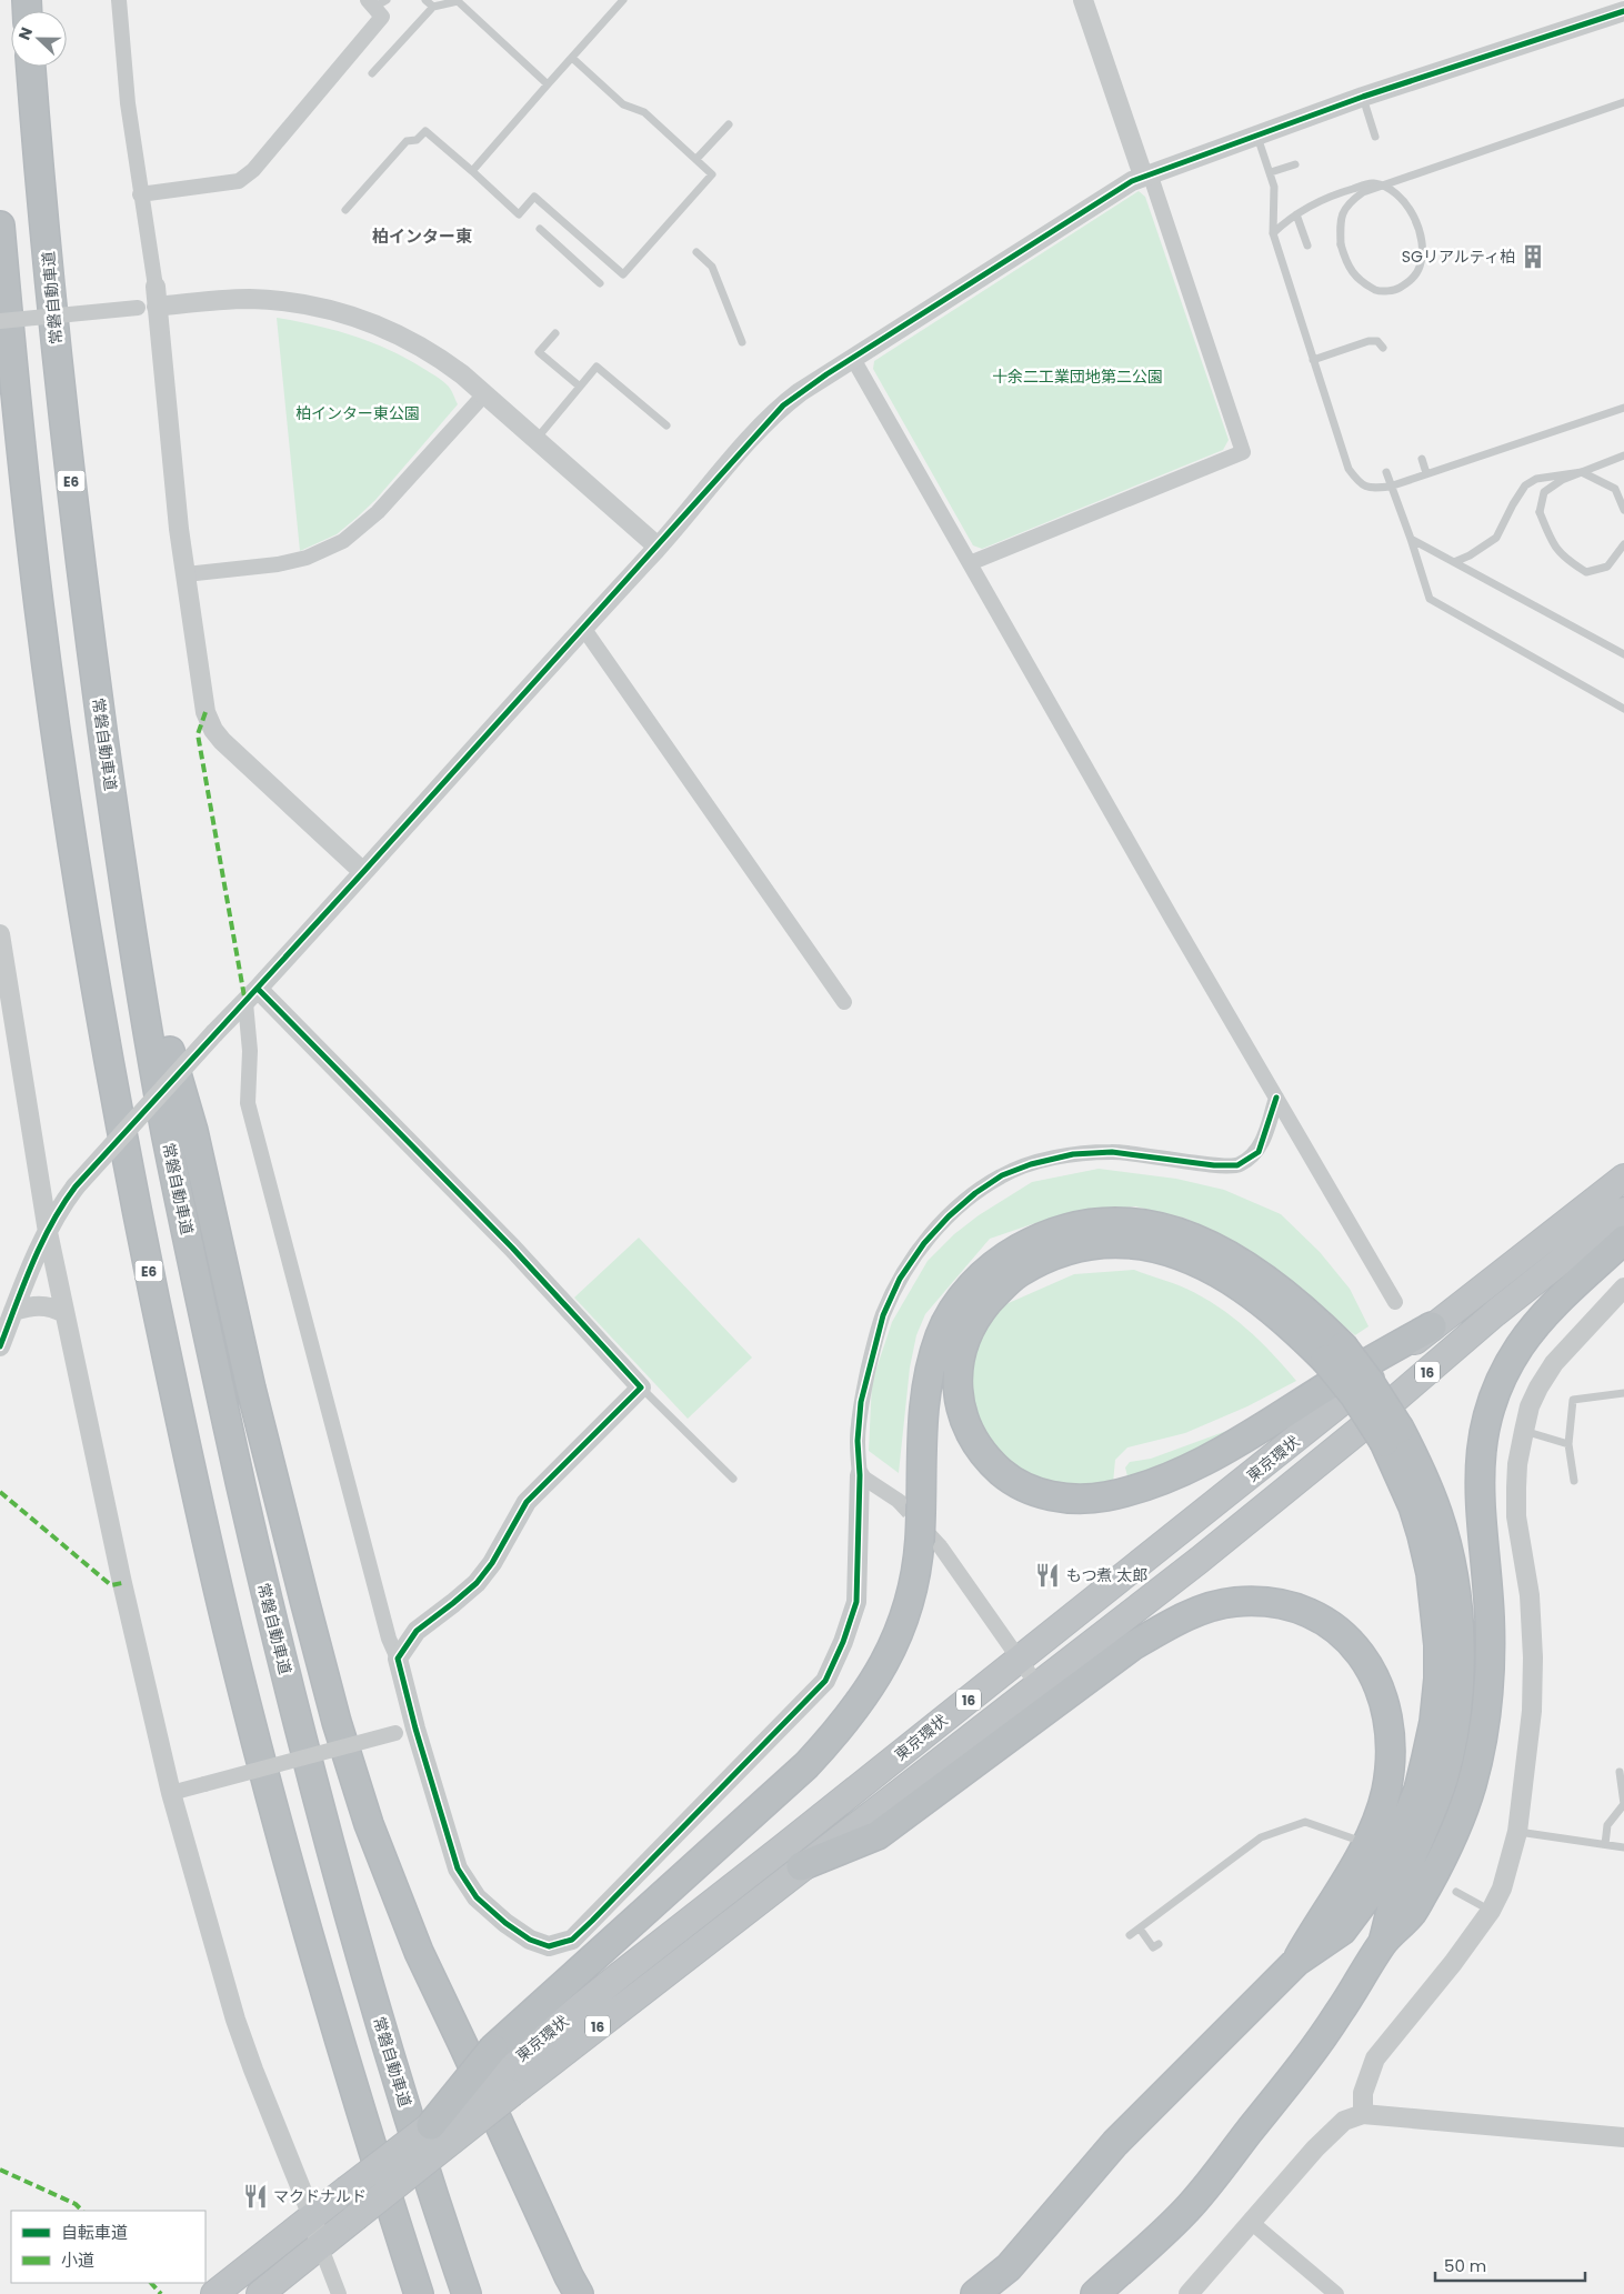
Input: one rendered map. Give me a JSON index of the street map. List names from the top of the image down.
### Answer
{
  "streets": {
    "highway": [
      "常磐自動車道",
      "E6",
      "16",
      "東京環状"
    ]
  },
  "districts": ["柏インター東"],
  "parks": ["十余二工業団地第二公園", "柏インター東公園"],
  "places": {
    "building": ["SGリアルティ柏"],
    "restaurant": ["もつ煮 太郎", "マクドナルド"]
  },
  "legend": ["自転車道", "小道"],
  "scale_bar": "50 m",
  "north": "left"
}
